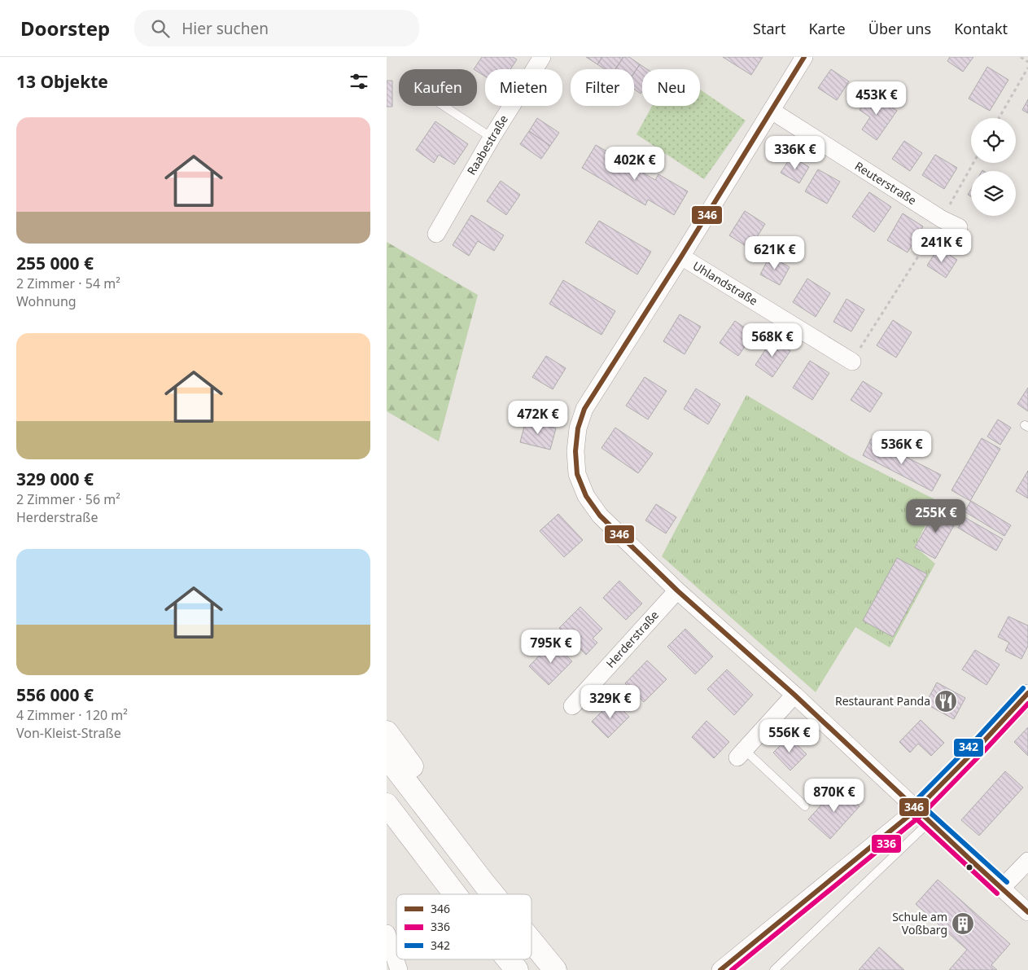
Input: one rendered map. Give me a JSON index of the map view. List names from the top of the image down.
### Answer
{
  "streets": {
    "street": [
      "Raabestraße",
      "Reuterstraße",
      "Uhlandstraße",
      "Herderstraße"
    ]
  },
  "places": {
    "restaurant": ["Restaurant Panda"],
    "building": ["Schule am Voßbarg"]
  },
  "lines": ["transit line 346", "transit line 342", "transit line 336"],
  "legend": ["346", "336", "342"],
  "page": {
    "header": "Doorstep",
    "search": "Hier suchen",
    "nav": [
      "Start",
      "Karte",
      "Über uns",
      "Kontakt"
    ],
    "heading": "13 Objekte",
    "chip": [
      "Kaufen",
      "Mieten",
      "Filter",
      "Neu"
    ],
    "price": [
      "453K €",
      "336K €",
      "402K €",
      "241K €",
      "621K €",
      "568K €",
      "472K €",
      "536K €",
      "255K €",
      "795K €",
      "329K €",
      "556K €",
      "870K €"
    ],
    "list": [
      {
        "name": "255 000 €",
        "note": "2 Zimmer · 54 m² · Wohnung"
      },
      {
        "name": "329 000 €",
        "note": "2 Zimmer · 56 m² · Herderstraße"
      },
      {
        "name": "556 000 €",
        "note": "4 Zimmer · 120 m² · Von-Kleist-Straße"
      }
    ]
  }
}
